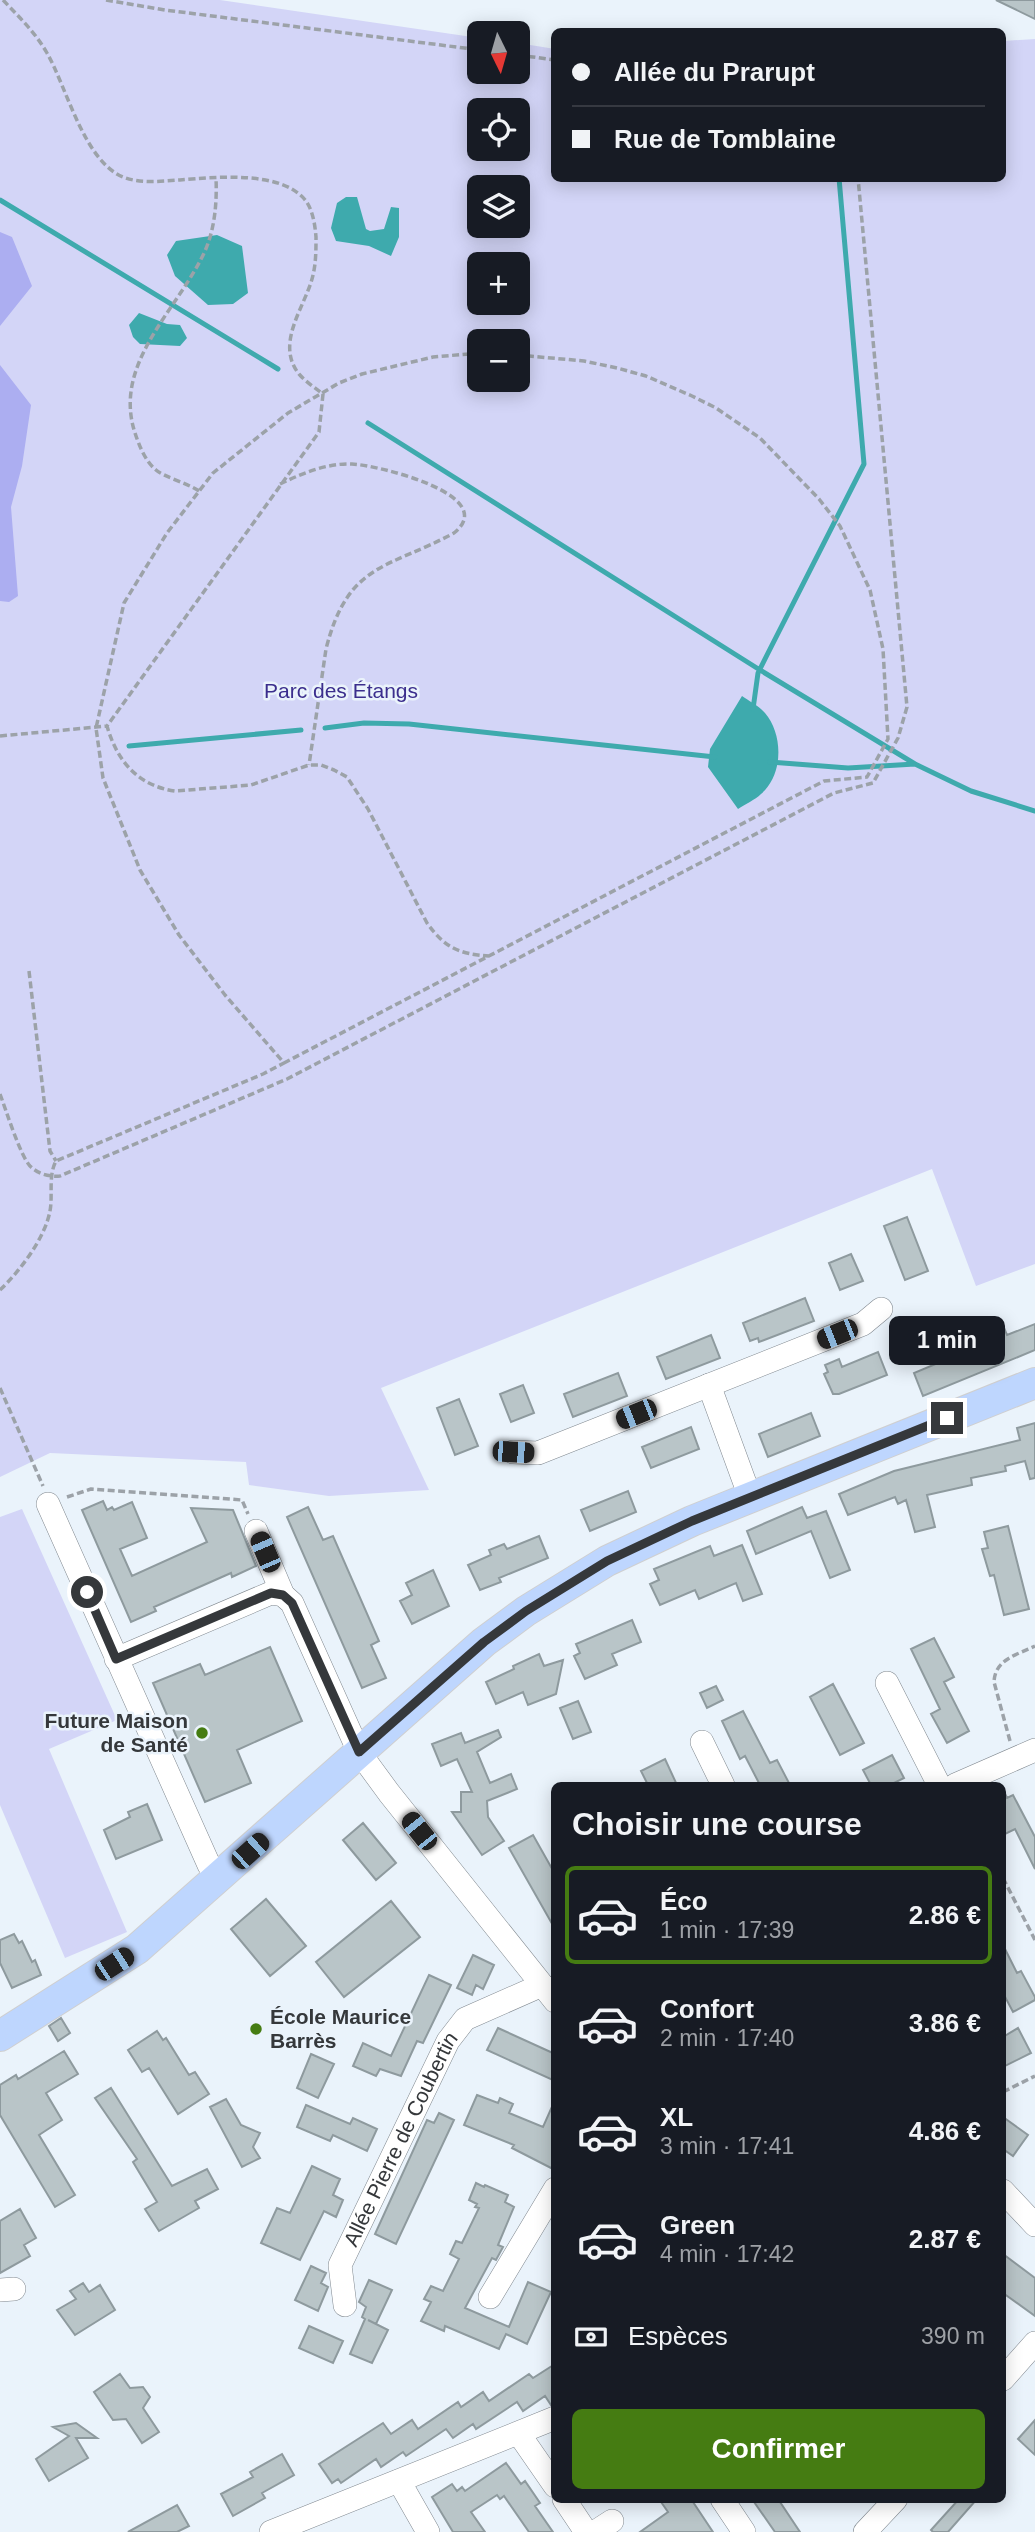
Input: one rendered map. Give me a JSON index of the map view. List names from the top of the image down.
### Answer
{
  "streets": {
    "street": ["Allée Pierre de Coubertin"]
  },
  "parks": ["Parc des Étangs"],
  "places": ["Future Maison de Santé", "École Maurice Barrès"],
  "north": "bottom",
  "page": {
    "map_buttons": ["+", "−"],
    "banner": ["Allée du Prarupt", "Rue de Tomblaine"],
    "bubble": "1 min",
    "heading": "Choisir une course",
    "list": [
      {
        "name": "Éco",
        "note": "1 min · 17:39",
        "value": "2.86 €"
      },
      {
        "name": "Confort",
        "note": "2 min · 17:40",
        "value": "3.86 €"
      },
      {
        "name": "XL",
        "note": "3 min · 17:41",
        "value": "4.86 €"
      },
      {
        "name": "Green",
        "note": "4 min · 17:42",
        "value": "2.87 €"
      }
    ],
    "pay": ["Espèces", "390 m"],
    "buttons": "Confirmer"
  }
}
